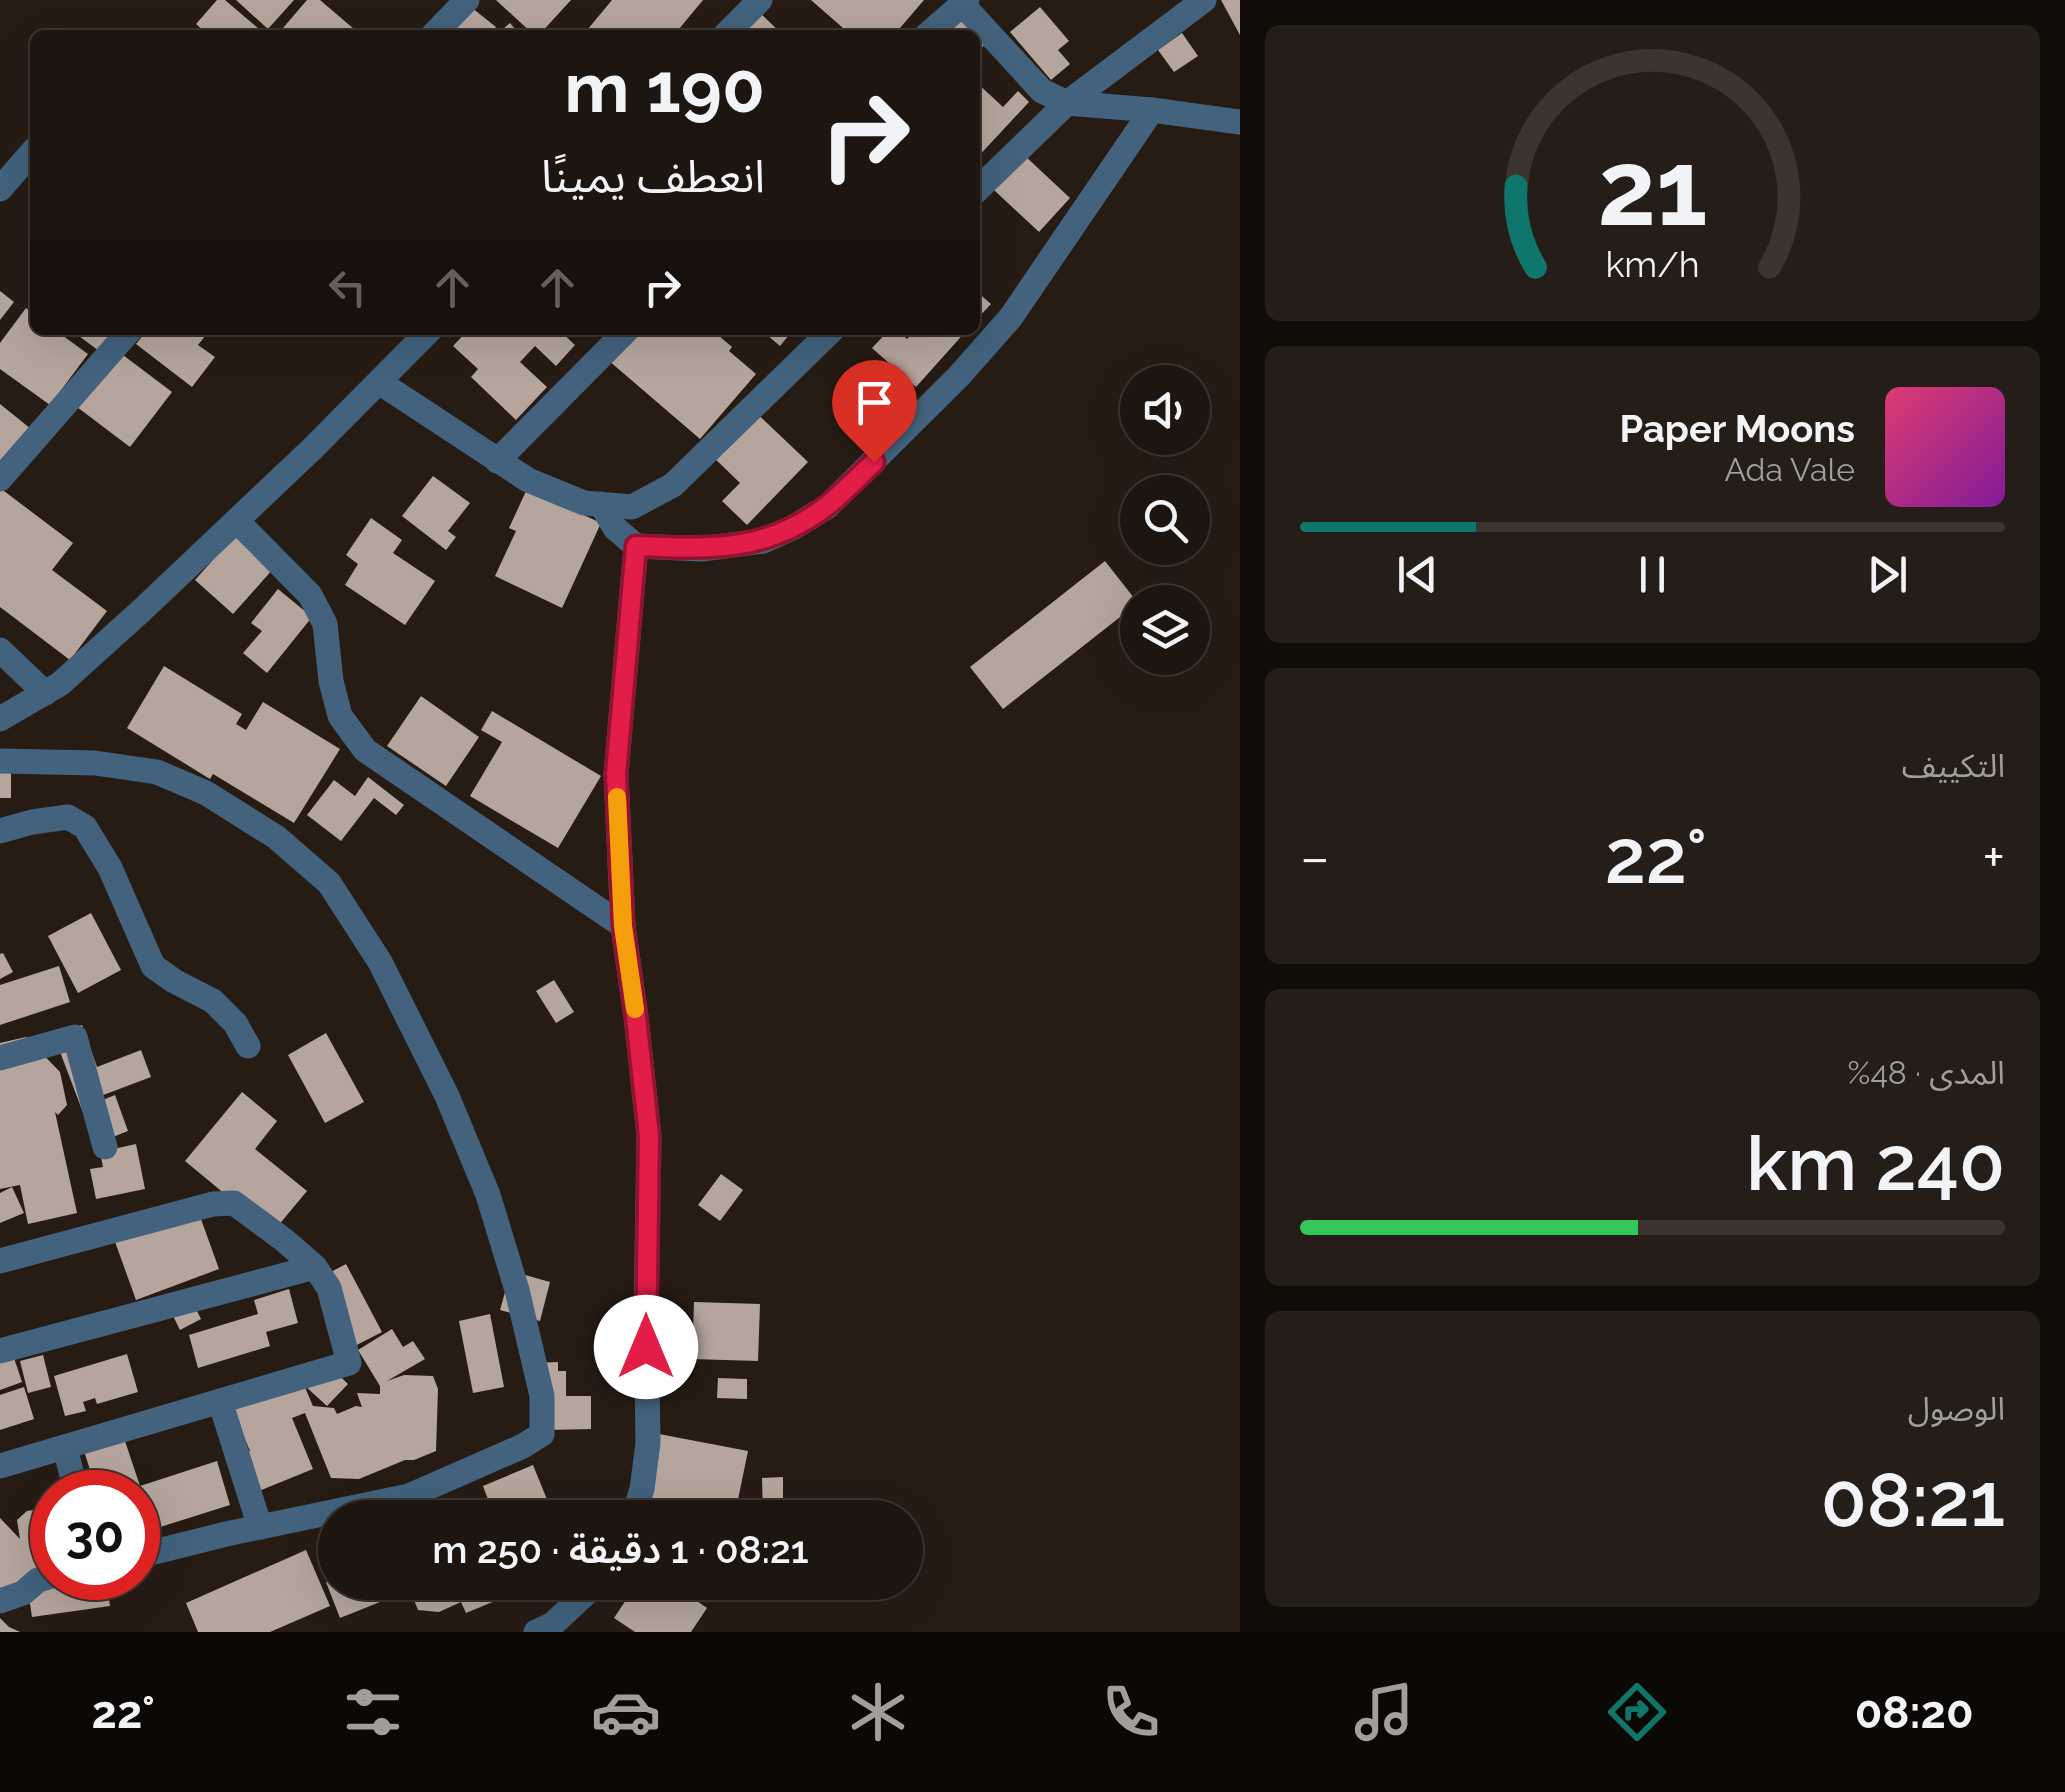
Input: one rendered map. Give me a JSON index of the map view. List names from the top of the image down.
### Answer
{
  "page": {
    "turn": ["190 m", "انعطف يمينًا"],
    "song": ["Paper Moons", "Ada Vale"],
    "tile": [
      "التكييف",
      ["المدى · 48%", "240 km"],
      ["الوصول", "08:21"]
    ],
    "heat": ["−", "22°", "+"],
    "limit": "30",
    "trip": "08:21 · 1 دقيقة · 250 m",
    "tabs": ["08:20", "22°"],
    "gauge": ["21", "km/h"]
  }
}
